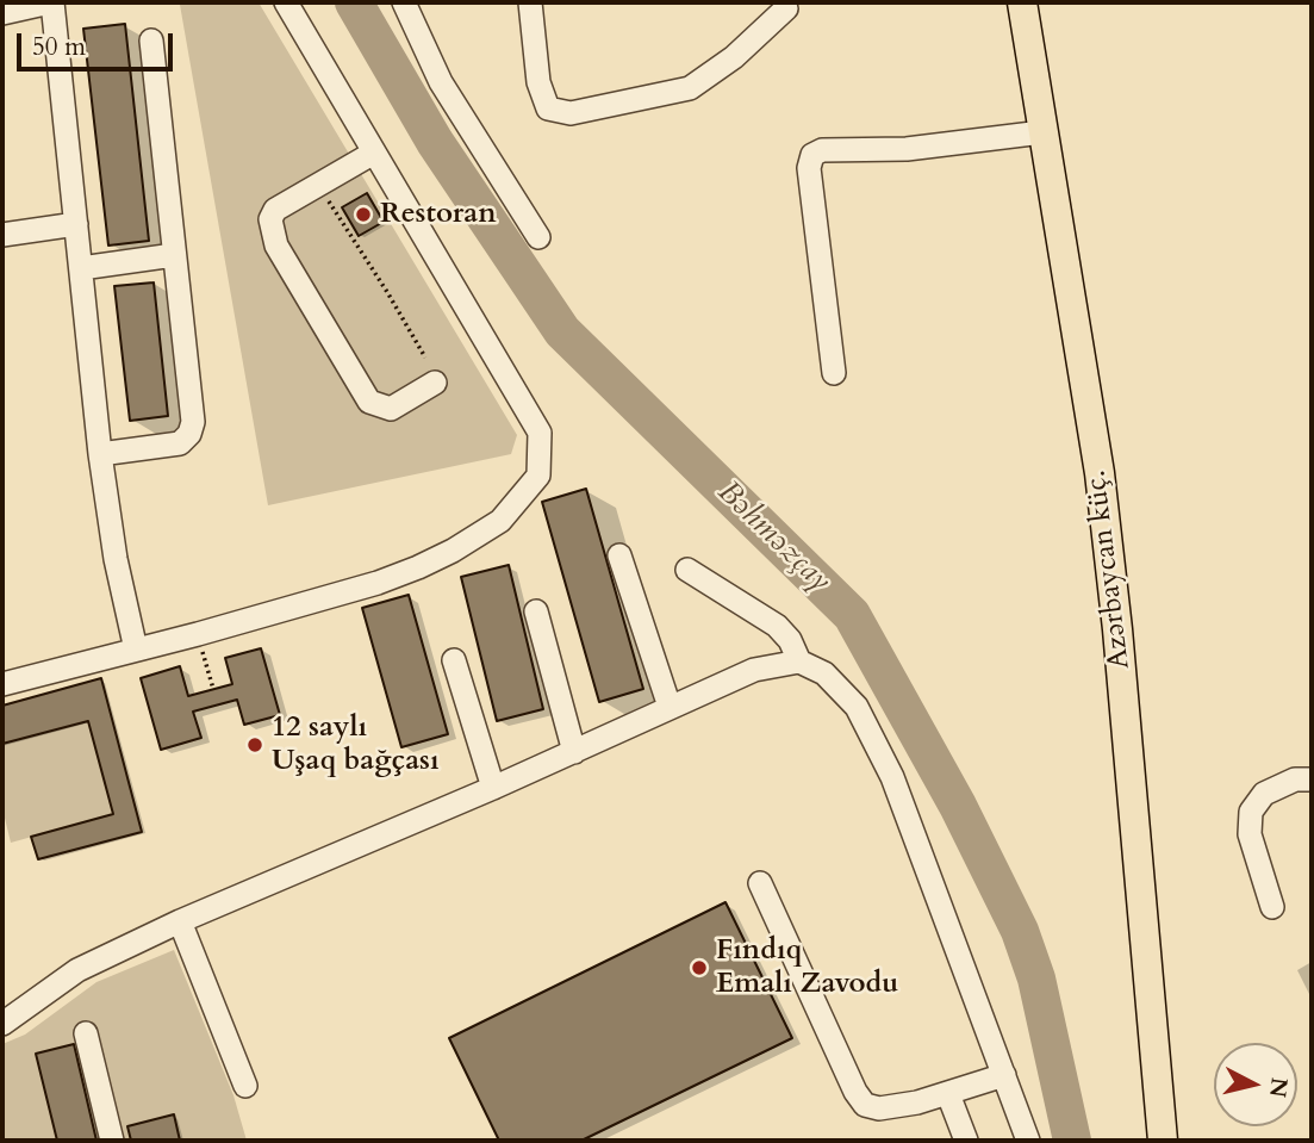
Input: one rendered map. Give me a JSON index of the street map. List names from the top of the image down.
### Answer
{
  "streets": {
    "main road": ["Azərbaycan küç."]
  },
  "water": ["Bəhməzçay"],
  "places": ["Restoran", "12 saylı Uşaq bağçası", "Fındıq Emalı Zavodu"],
  "scale_bar": "50 m",
  "north": "right"
}
